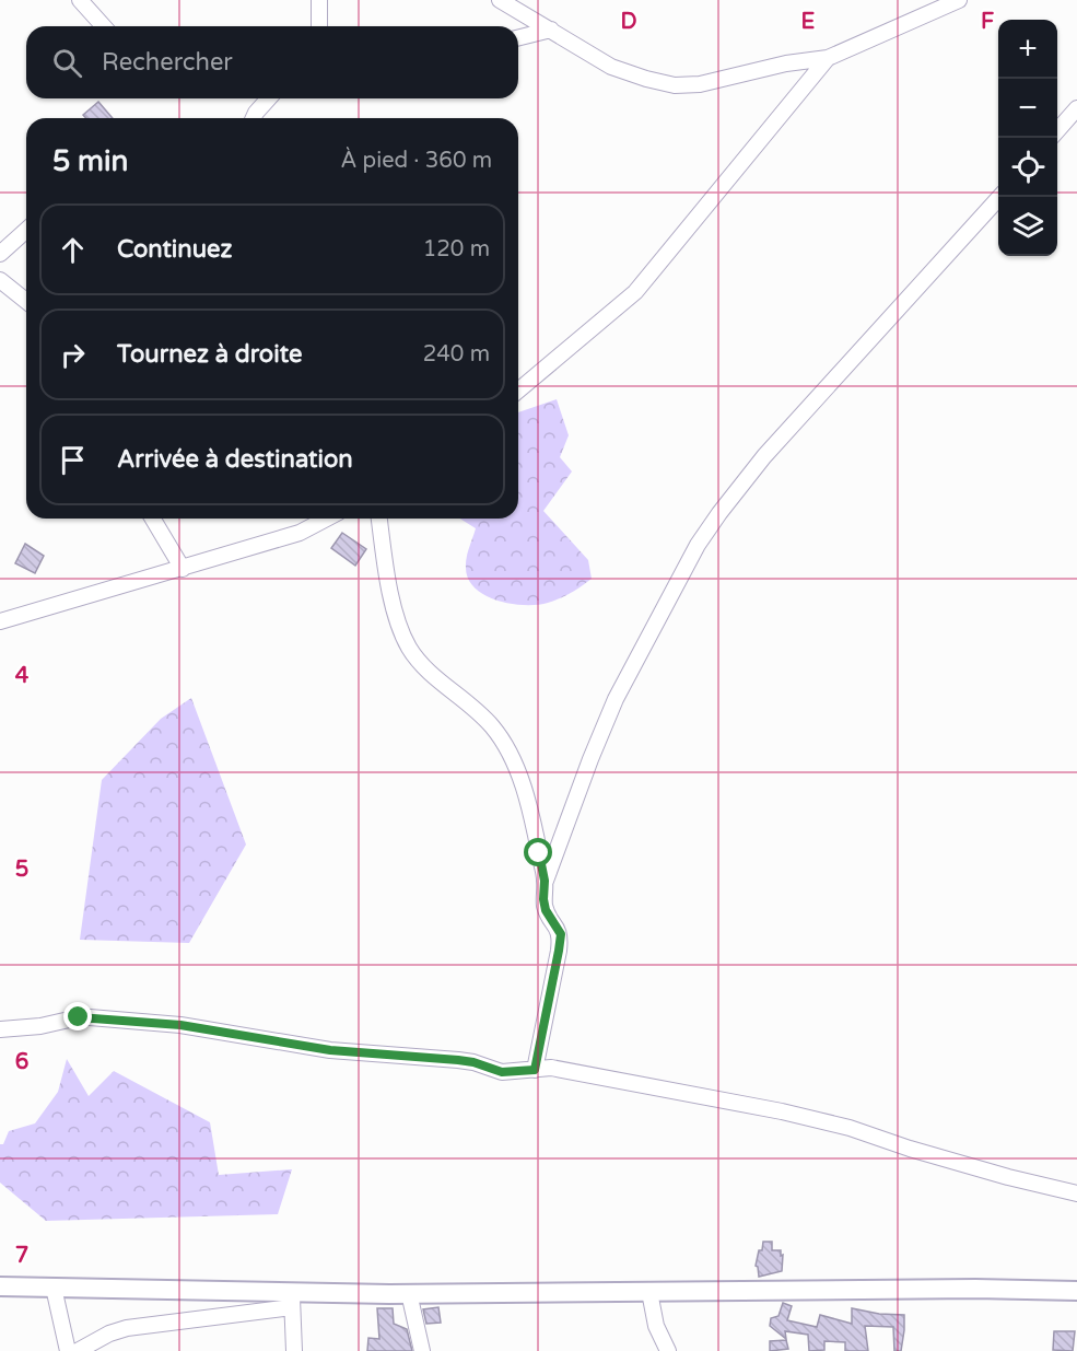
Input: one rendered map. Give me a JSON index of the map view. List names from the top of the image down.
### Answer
{
  "page": {
    "map_buttons": ["+", "−"],
    "search": "Rechercher",
    "heading": ["5 min", "À pied · 360 m"],
    "list": [
      ["Continuez", "120 m"],
      ["Tournez à droite", "240 m"],
      "Arrivée à destination"
    ]
  },
  "grid": {
    "columns": ["D", "E", "F"],
    "rows": [
      "4",
      "5",
      "6",
      "7"
    ]
  }
}
